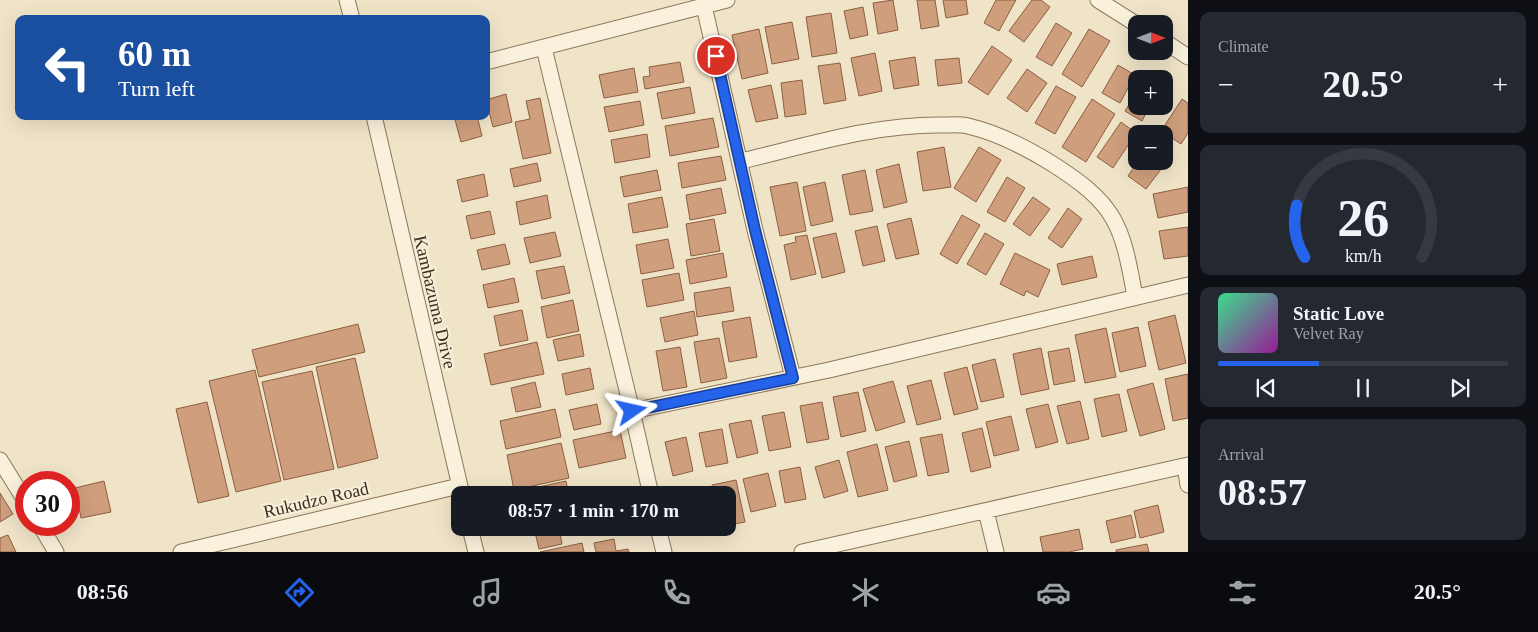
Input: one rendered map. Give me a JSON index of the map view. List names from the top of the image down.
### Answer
{
  "streets": {
    "street": ["Kambazuma Drive", "Rukudzo Road"]
  },
  "north": "right",
  "page": {
    "tile": [
      "Climate",
      ["Arrival", "08:57"]
    ],
    "map_buttons": ["+", "−"],
    "turn": ["60 m", "Turn left"],
    "heat": ["−", "20.5°", "+"],
    "song": ["Static Love", "Velvet Ray"],
    "limit": "30",
    "trip": "08:57 · 1 min · 170 m",
    "tabs": ["08:56", "20.5°"],
    "gauge": ["26", "km/h"]
  }
}
